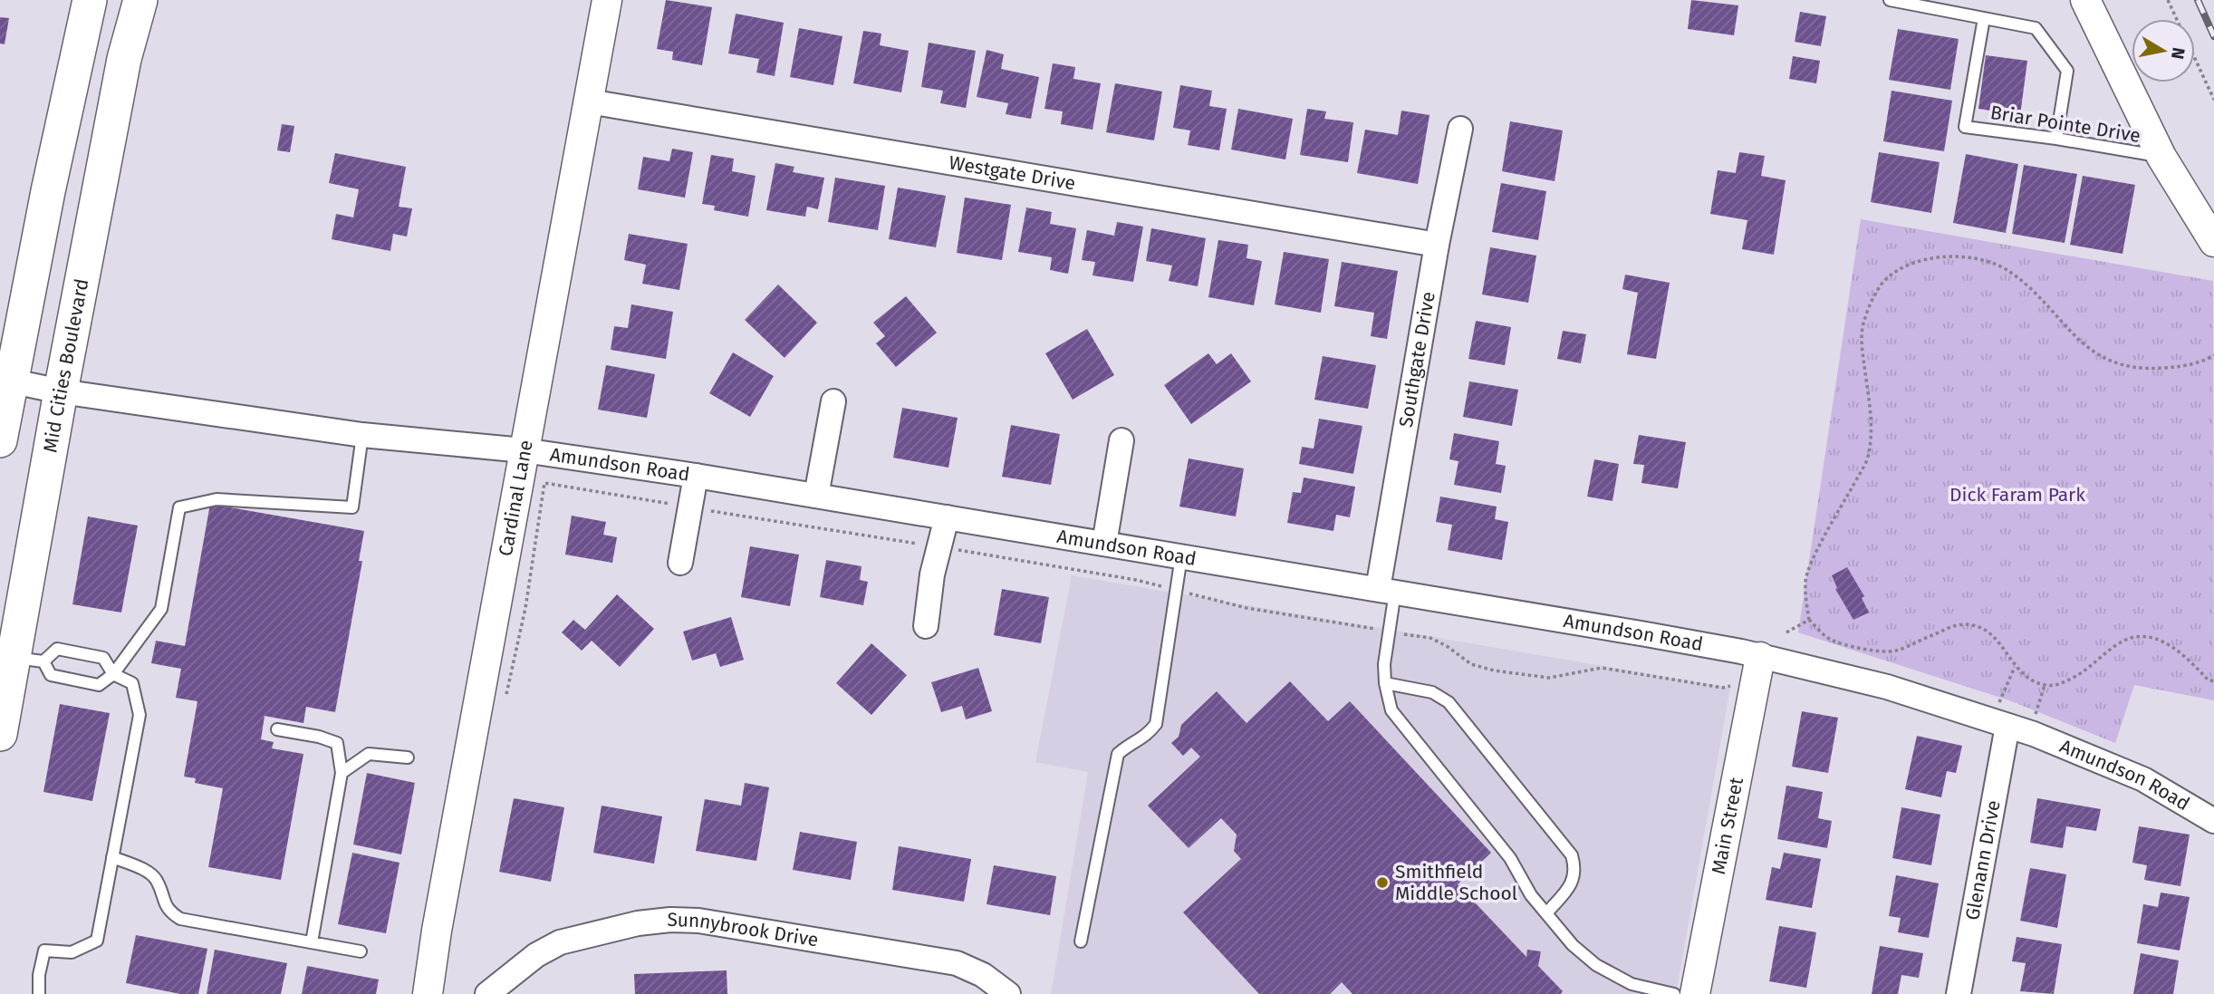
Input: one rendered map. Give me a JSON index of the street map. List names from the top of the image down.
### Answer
{
  "streets": {
    "main road": ["Mid Cities Boulevard"],
    "street": [
      "Westgate Drive",
      "Southgate Drive",
      "Amundson Road",
      "Cardinal Lane",
      "Main Street",
      "Glenann Drive",
      "Sunnybrook Drive"
    ],
    "lane": ["Briar Pointe Drive"]
  },
  "crossings": [
    ["Westgate Drive", "Southgate Drive"],
    ["Westgate Drive", "Cardinal Lane"],
    ["Southgate Drive", "Amundson Road"],
    ["Mid Cities Boulevard", "Amundson Road"],
    ["Amundson Road", "Cardinal Lane"],
    ["Amundson Road", "Main Street"],
    ["Amundson Road", "Glenann Drive"]
  ],
  "parks": ["Dick Faram Park"],
  "places": ["Smithfield Middle School"],
  "north": "right"
}
